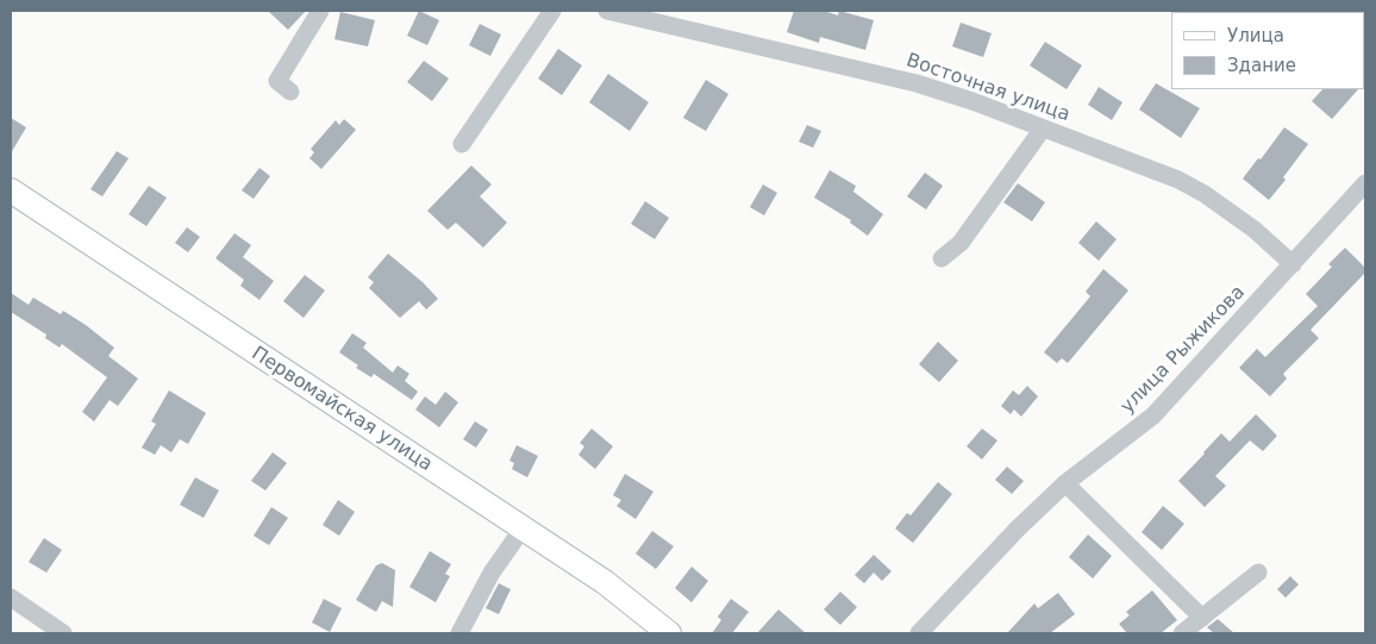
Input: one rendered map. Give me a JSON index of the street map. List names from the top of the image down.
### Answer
{
  "streets": {
    "main road": ["Первомайская улица"],
    "street": ["Восточная улица", "улица Рыжикова"]
  },
  "crossings": [
    ["Восточная улица", "улица Рыжикова"]
  ],
  "legend": ["Улица", "Здание"]
}
